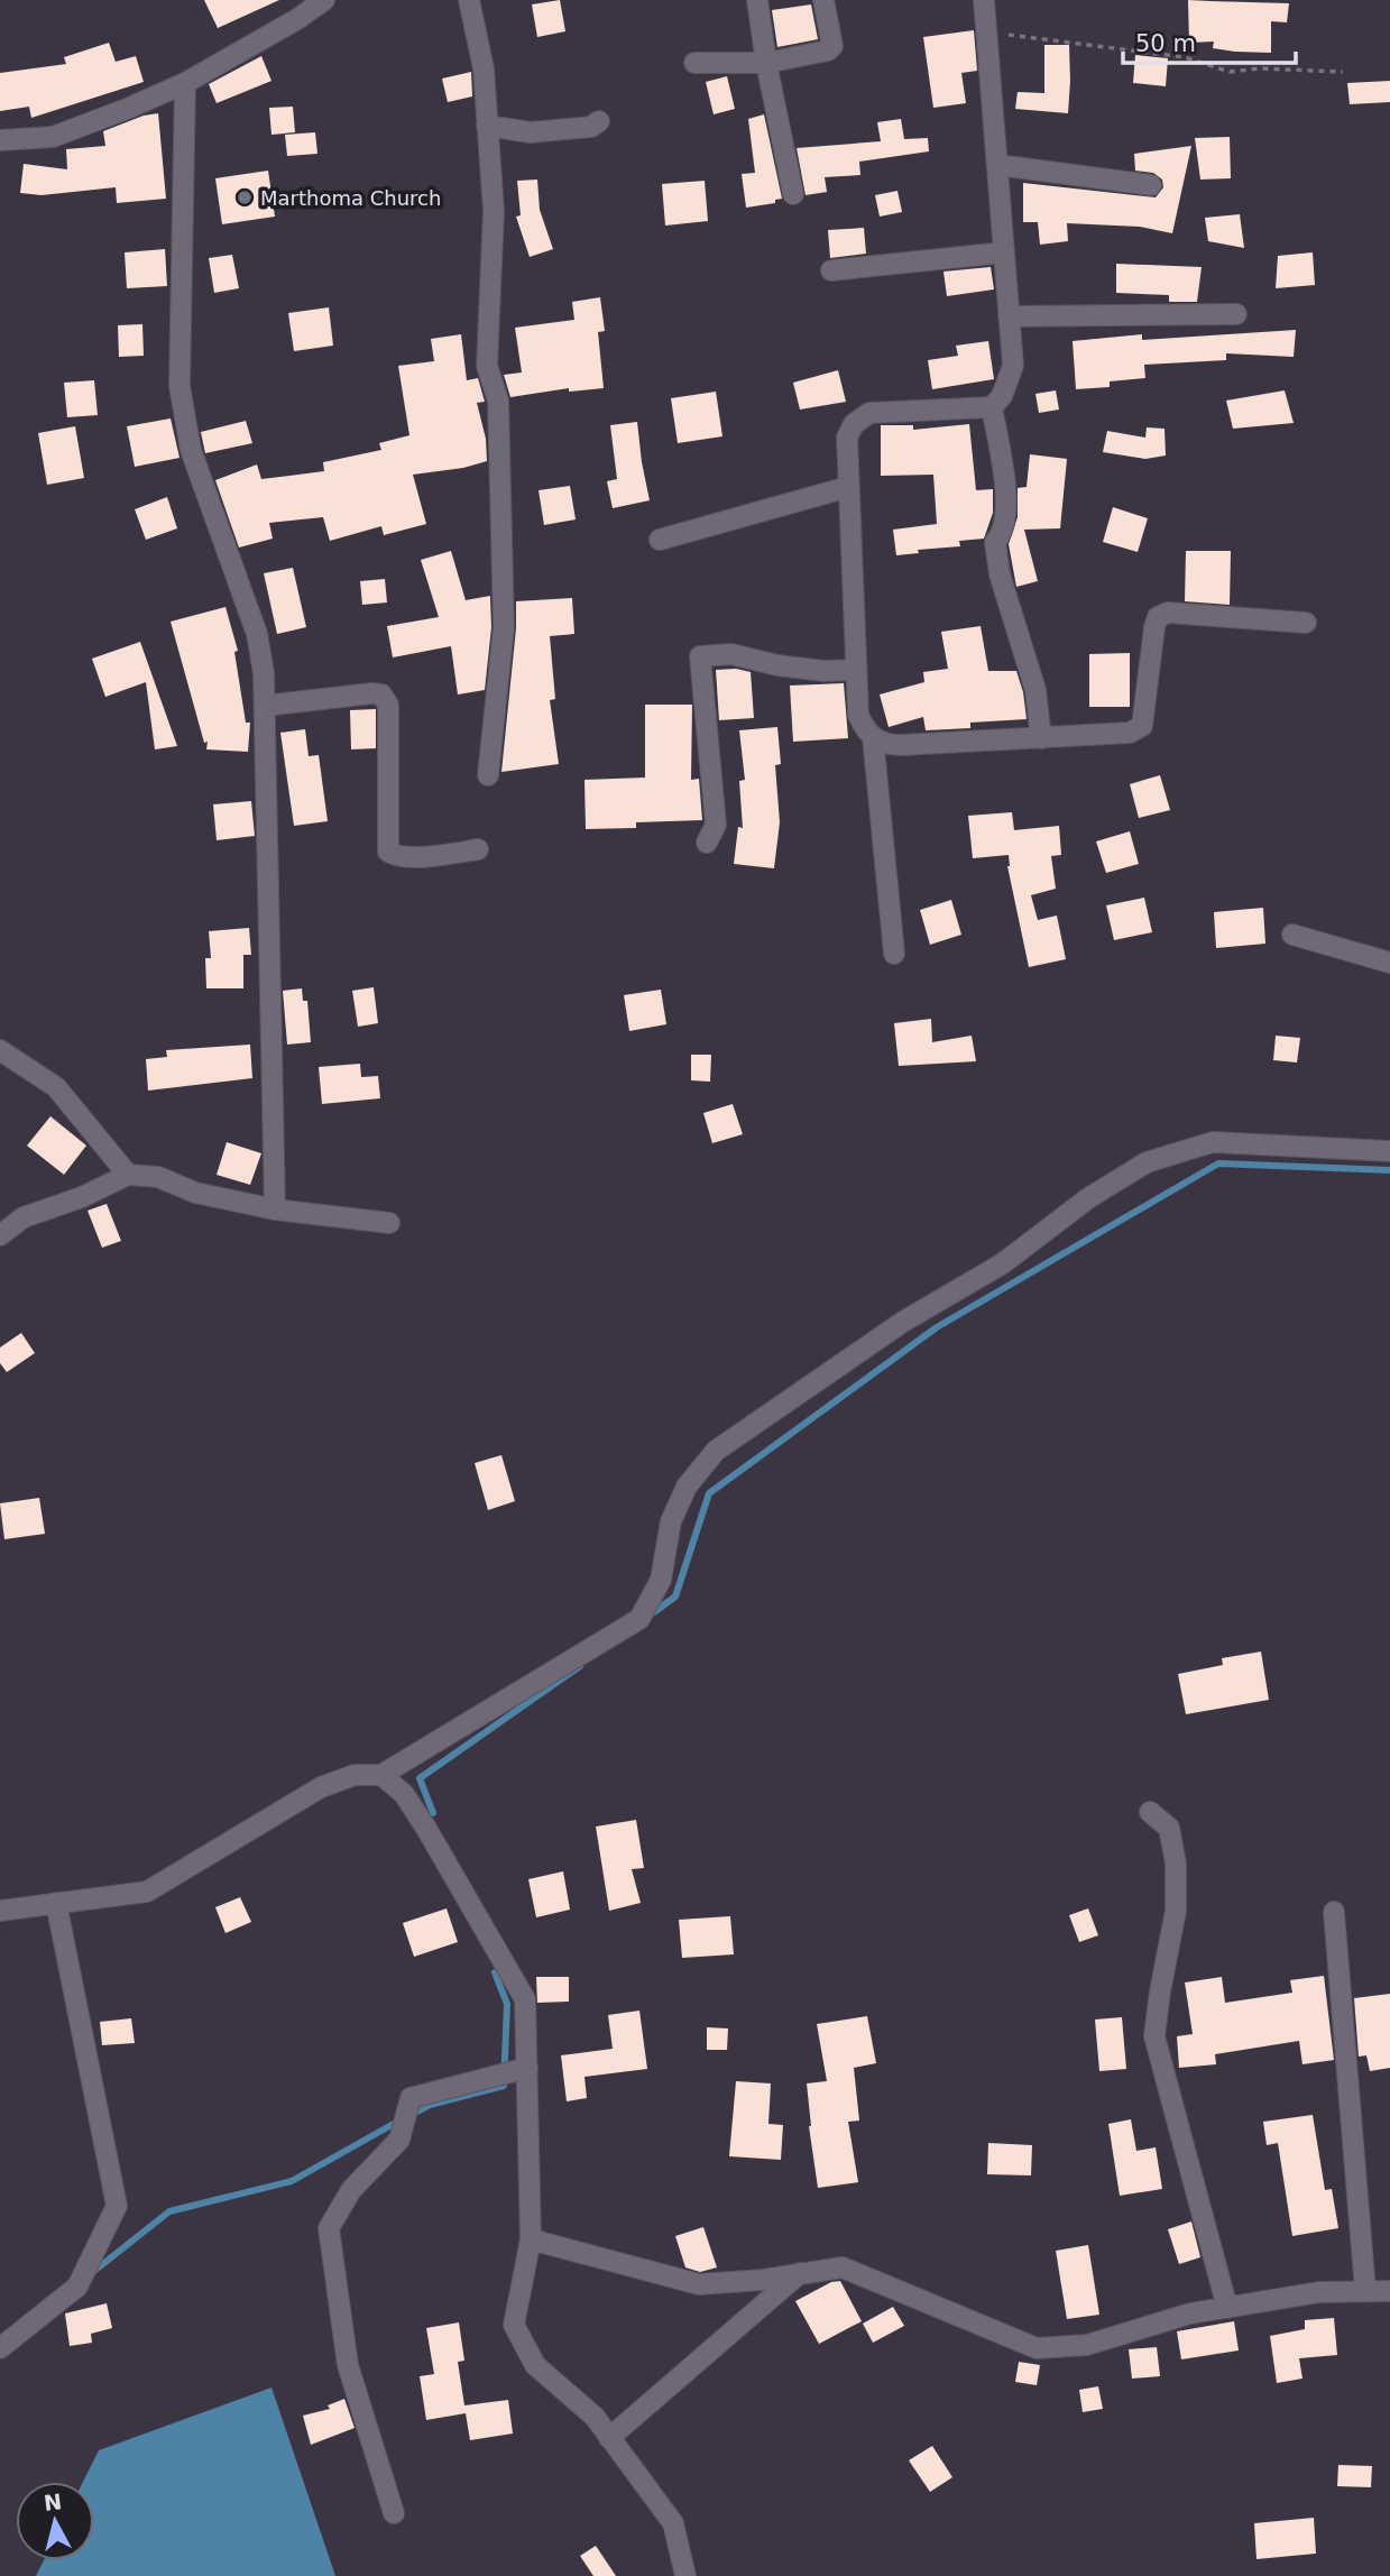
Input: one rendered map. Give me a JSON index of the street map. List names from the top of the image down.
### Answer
{
  "places": ["Marthoma Church"],
  "scale_bar": "50 m",
  "north": "top"
}
